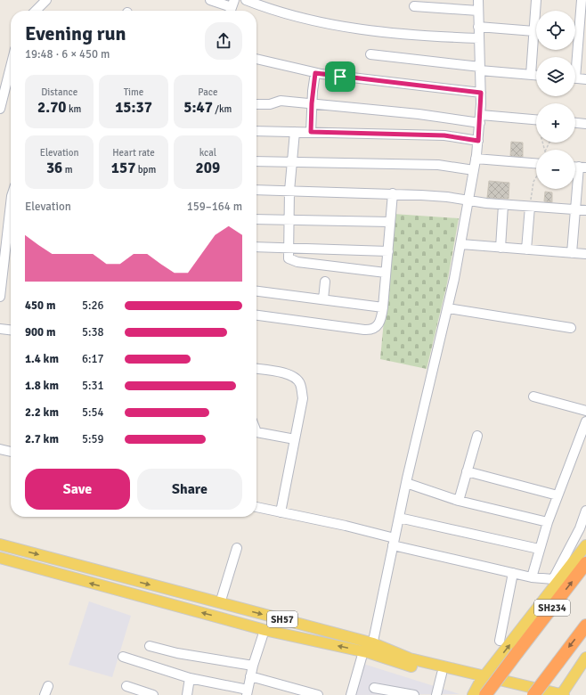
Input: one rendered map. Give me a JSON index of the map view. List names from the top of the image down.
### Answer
{
  "streets": {
    "highway": ["SH234"],
    "main road": ["SH57"]
  },
  "page": {
    "map_buttons": ["+", "−"],
    "heading": ["Evening run", "19:48 · 6 × 450 m"],
    "stats": [
      ["Distance", "2.70 km"],
      ["Time", "15:37"],
      ["Pace", "5:47 /km"],
      ["Elevation", "36 m"],
      ["Heart rate", "157 bpm"],
      ["kcal", "209"]
    ],
    "chart": ["Elevation", "159–164 m"],
    "list": [
      {
        "name": "450 m",
        "note": "5:26"
      },
      {
        "name": "900 m",
        "note": "5:38"
      },
      {
        "name": "1.4 km",
        "note": "6:17"
      },
      {
        "name": "1.8 km",
        "note": "5:31"
      },
      {
        "name": "2.2 km",
        "note": "5:54"
      },
      {
        "name": "2.7 km",
        "note": "5:59"
      }
    ],
    "buttons": ["Save", "Share"]
  }
}
